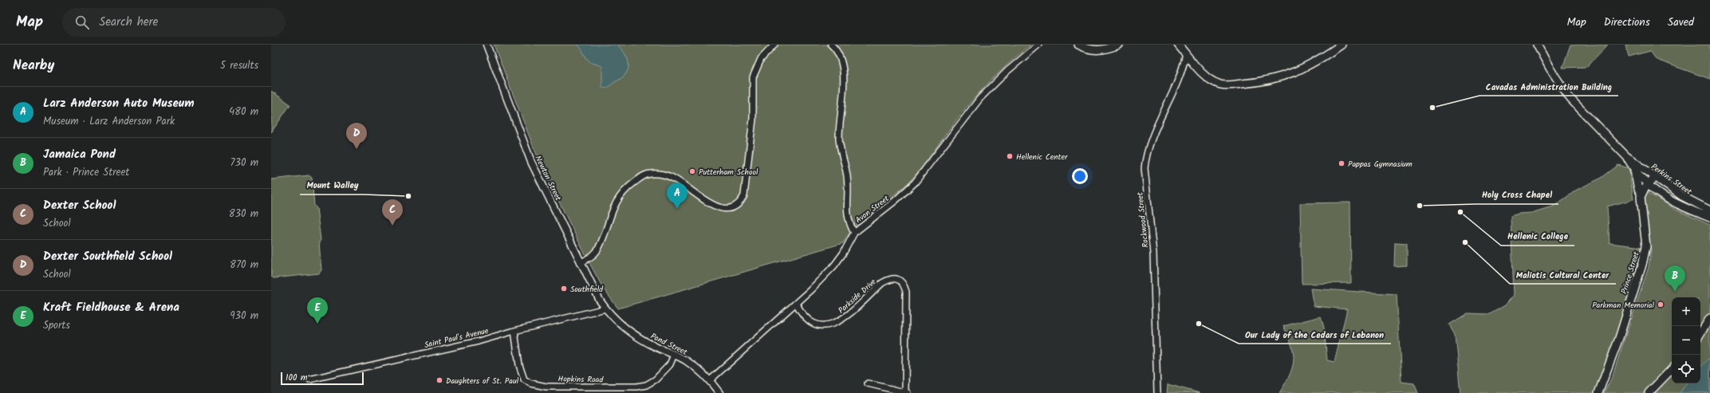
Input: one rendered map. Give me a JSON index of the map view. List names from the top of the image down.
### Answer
{
  "streets": {
    "main road": ["Perkins Street", "Prince Street"],
    "street": [
      "Newton Street",
      "Avon Street",
      "Rockwood Street",
      "Parkside Drive",
      "Saint Paul's Avenue",
      "Pond Street",
      "Hopkins Road"
    ]
  },
  "crossings": [
    ["Newton Street", "Saint Paul's Avenue"],
    ["Newton Street", "Pond Street"],
    ["Avon Street", "Parkside Drive"],
    ["Avon Street", "Pond Street"],
    ["Saint Paul's Avenue", "Pond Street"],
    ["Saint Paul's Avenue", "Hopkins Road"],
    ["Pond Street", "Hopkins Road"]
  ],
  "places": [
    "Cavadas Administration Building",
    "Hellenic Center",
    "Pappas Gymnasium",
    "Putterham School",
    "Mount Walley",
    "Holy Cross Chapel",
    "Hellenic College",
    "Maliotis Cultural Center",
    "Southfield",
    "Parkman Memorial",
    "Our Lady of the Cedars of Lebanon",
    "Daughters of St. Paul"
  ],
  "scale_bar": "100 m",
  "page": {
    "header": "Map",
    "search": "Search here",
    "nav": ["Map", "Directions", "Saved"],
    "heading": ["Nearby", "5 results"],
    "list": [
      {
        "mark": "A",
        "name": "Larz Anderson Auto Museum",
        "note": "Museum · Larz Anderson Park",
        "value": "480 m"
      },
      {
        "mark": "B",
        "name": "Jamaica Pond",
        "note": "Park · Prince Street",
        "value": "730 m"
      },
      {
        "mark": "C",
        "name": "Dexter School",
        "note": "School",
        "value": "830 m"
      },
      {
        "mark": "D",
        "name": "Dexter Southfield School",
        "note": "School",
        "value": "870 m"
      },
      {
        "mark": "E",
        "name": "Kraft Fieldhouse & Arena",
        "note": "Sports",
        "value": "930 m"
      }
    ],
    "pins": [
      "D",
      "A",
      "C",
      "B",
      "E"
    ],
    "map_buttons": ["+", "−"],
    "scale": "100 m"
  }
}
